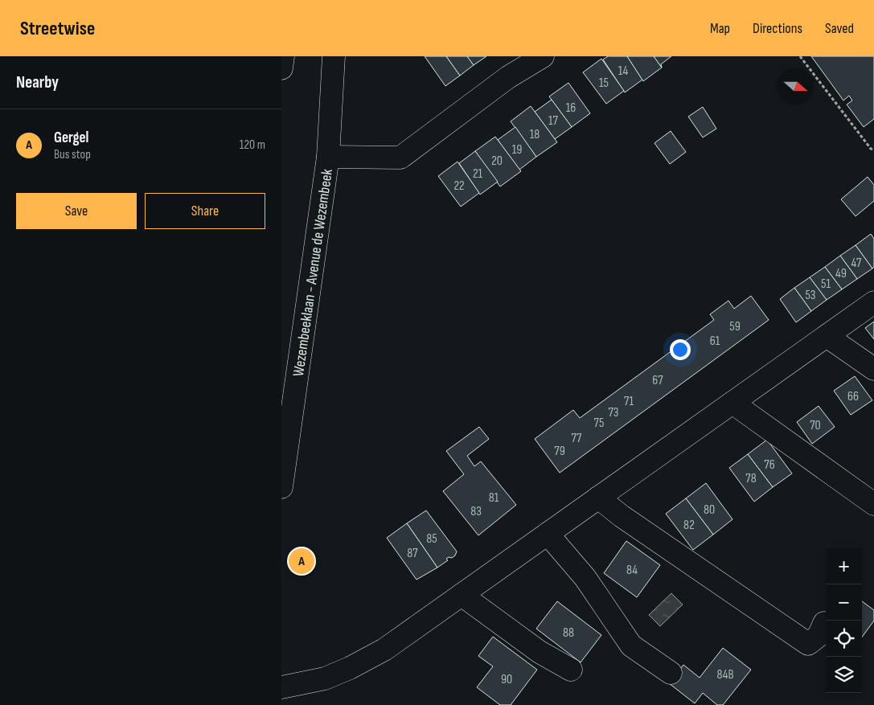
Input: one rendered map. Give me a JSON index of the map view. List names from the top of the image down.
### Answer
{
  "streets": {
    "street": ["Wezembeeklaan - Avenue de Wezembeek"]
  },
  "house_numbers": [
    "14",
    "15",
    "16",
    "17",
    "18",
    "19",
    "20",
    "21",
    "22",
    "47",
    "49",
    "51",
    "53",
    "59",
    "61",
    "67",
    "66",
    "71",
    "73",
    "75",
    "70",
    "77",
    "79",
    "76",
    "78",
    "81",
    "80",
    "83",
    "82",
    "85",
    "87",
    "84",
    "88",
    "84B",
    "90"
  ],
  "north": "right",
  "page": {
    "header": "Streetwise",
    "nav": ["Map", "Directions", "Saved"],
    "heading": "Nearby",
    "list": [
      {
        "mark": "A",
        "name": "Gergel",
        "note": "Bus stop",
        "value": "120 m"
      }
    ],
    "buttons": ["Save", "Share"],
    "pins": "A",
    "map_buttons": ["+", "−"]
  }
}
